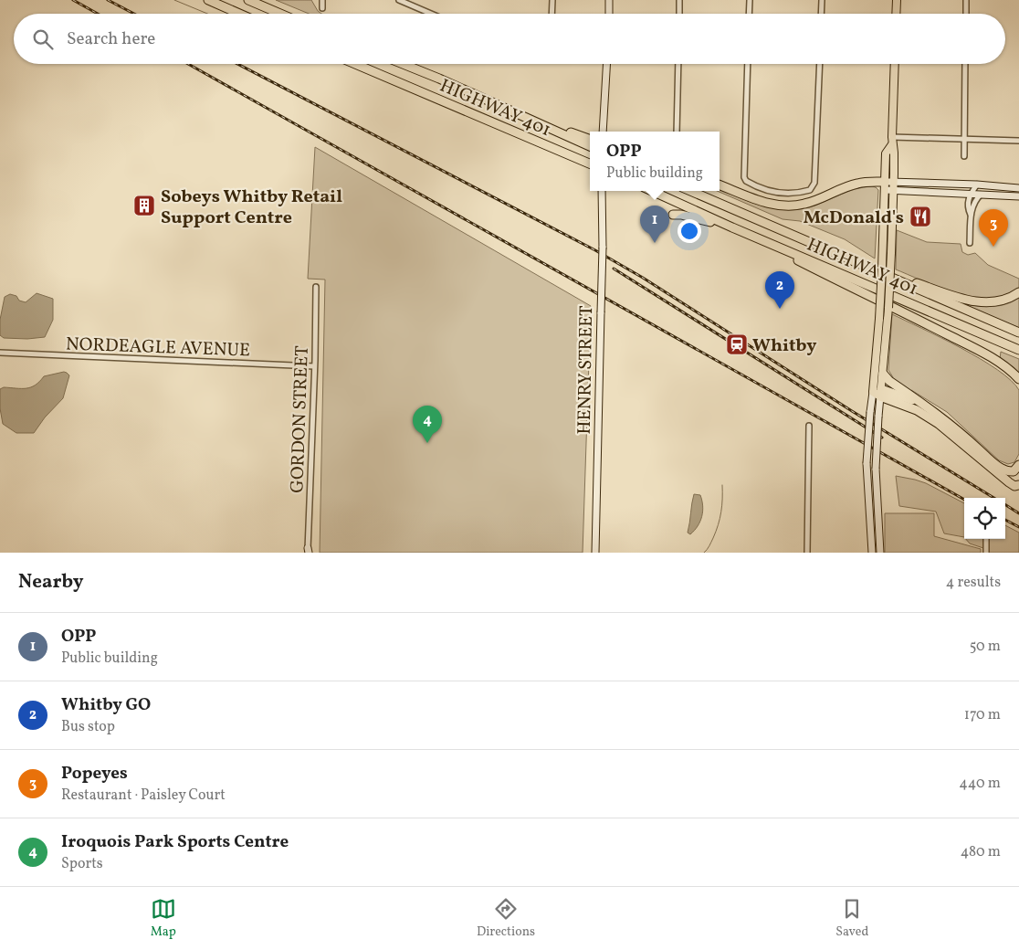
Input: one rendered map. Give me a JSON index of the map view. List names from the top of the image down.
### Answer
{
  "streets": {
    "highway": ["HIGHWAY 401"],
    "main road": ["HENRY STREET"],
    "street": ["NORDEAGLE AVENUE", "GORDON STREET"]
  },
  "crossings": [
    ["NORDEAGLE AVENUE", "GORDON STREET"]
  ],
  "places": {
    "building": ["Sobeys Whitby Retail Support Centre"],
    "restaurant": ["McDonald's"],
    "station": ["Whitby"]
  },
  "page": {
    "search": "Search here",
    "popup": ["OPP", "Public building"],
    "pins": [
      "1",
      "3",
      "2",
      "4"
    ],
    "heading": ["Nearby", "4 results"],
    "list": [
      {
        "mark": "1",
        "name": "OPP",
        "note": "Public building",
        "value": "50 m"
      },
      {
        "mark": "2",
        "name": "Whitby GO",
        "note": "Bus stop",
        "value": "170 m"
      },
      {
        "mark": "3",
        "name": "Popeyes",
        "note": "Restaurant · Paisley Court",
        "value": "440 m"
      },
      {
        "mark": "4",
        "name": "Iroquois Park Sports Centre",
        "note": "Sports",
        "value": "480 m"
      }
    ],
    "nav": ["Map", "Directions", "Saved"]
  }
}
